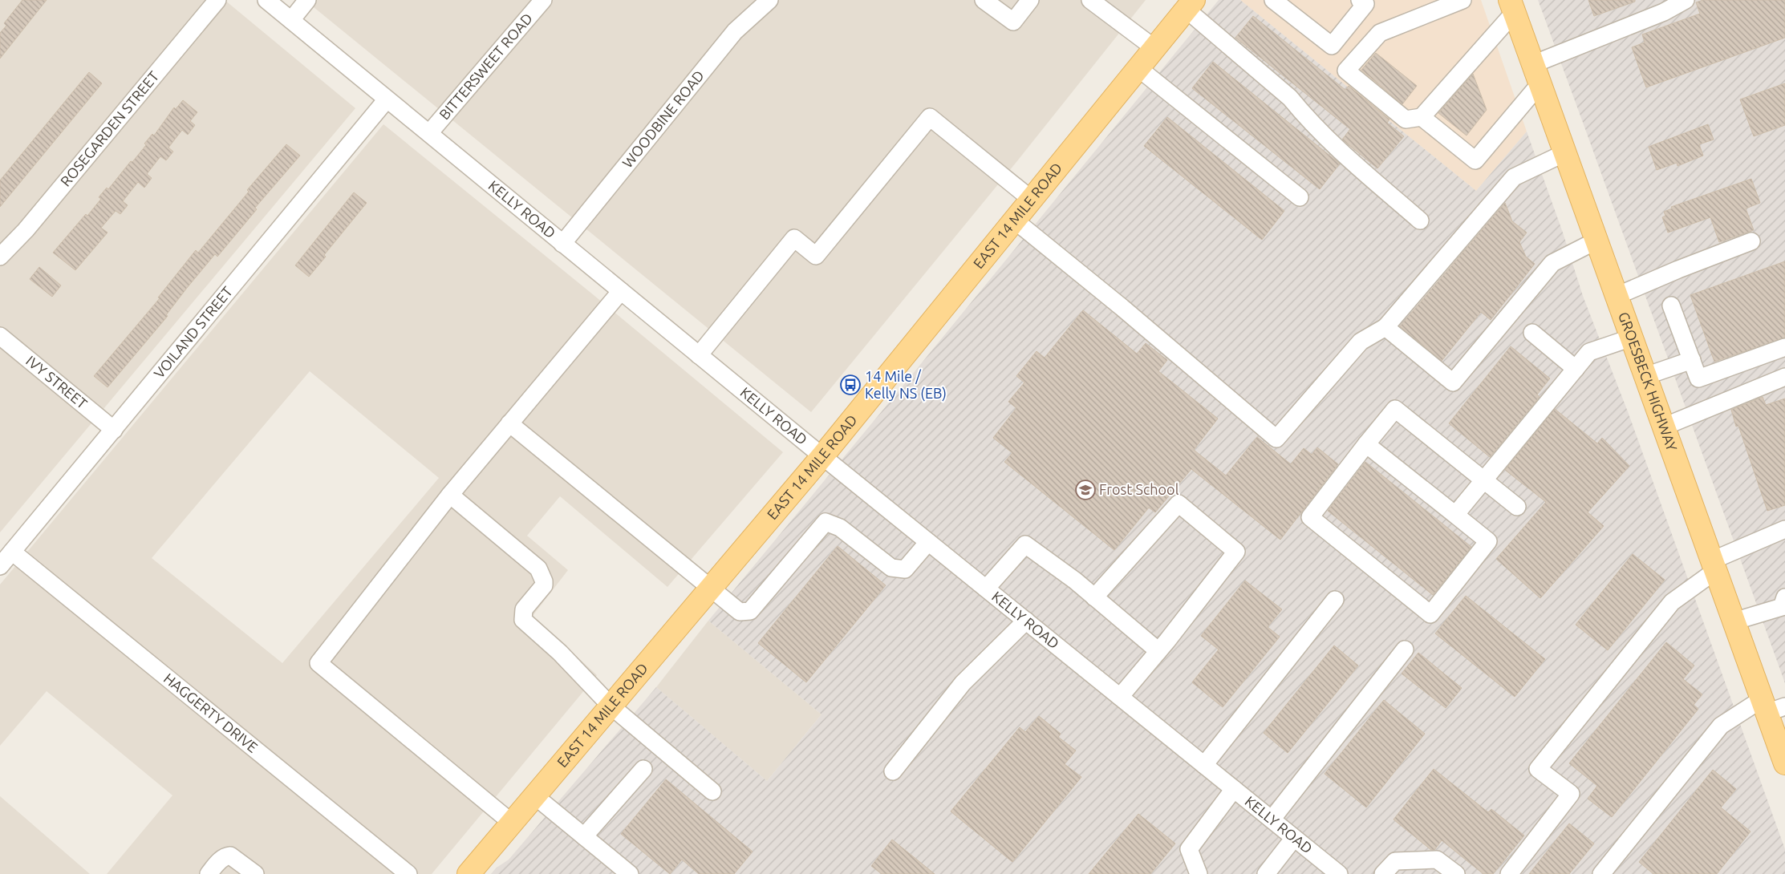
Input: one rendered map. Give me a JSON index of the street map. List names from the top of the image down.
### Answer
{
  "streets": {
    "main road": ["EAST 14 MILE ROAD", "GROESBECK HIGHWAY"],
    "street": [
      "BITTERSWEET ROAD",
      "WOODBINE ROAD",
      "ROSEGARDEN STREET",
      "KELLY ROAD",
      "VOILAND STREET",
      "IVY STREET",
      "HAGGERTY DRIVE"
    ]
  },
  "crossings": [
    ["BITTERSWEET ROAD", "KELLY ROAD"],
    ["WOODBINE ROAD", "KELLY ROAD"],
    ["KELLY ROAD", "EAST 14 MILE ROAD"],
    ["KELLY ROAD", "VOILAND STREET"],
    ["VOILAND STREET", "IVY STREET"],
    ["VOILAND STREET", "HAGGERTY DRIVE"]
  ],
  "places": {
    "bus stop": ["14 Mile / Kelly NS (EB)"],
    "school or university": ["Frost School"]
  }
}
